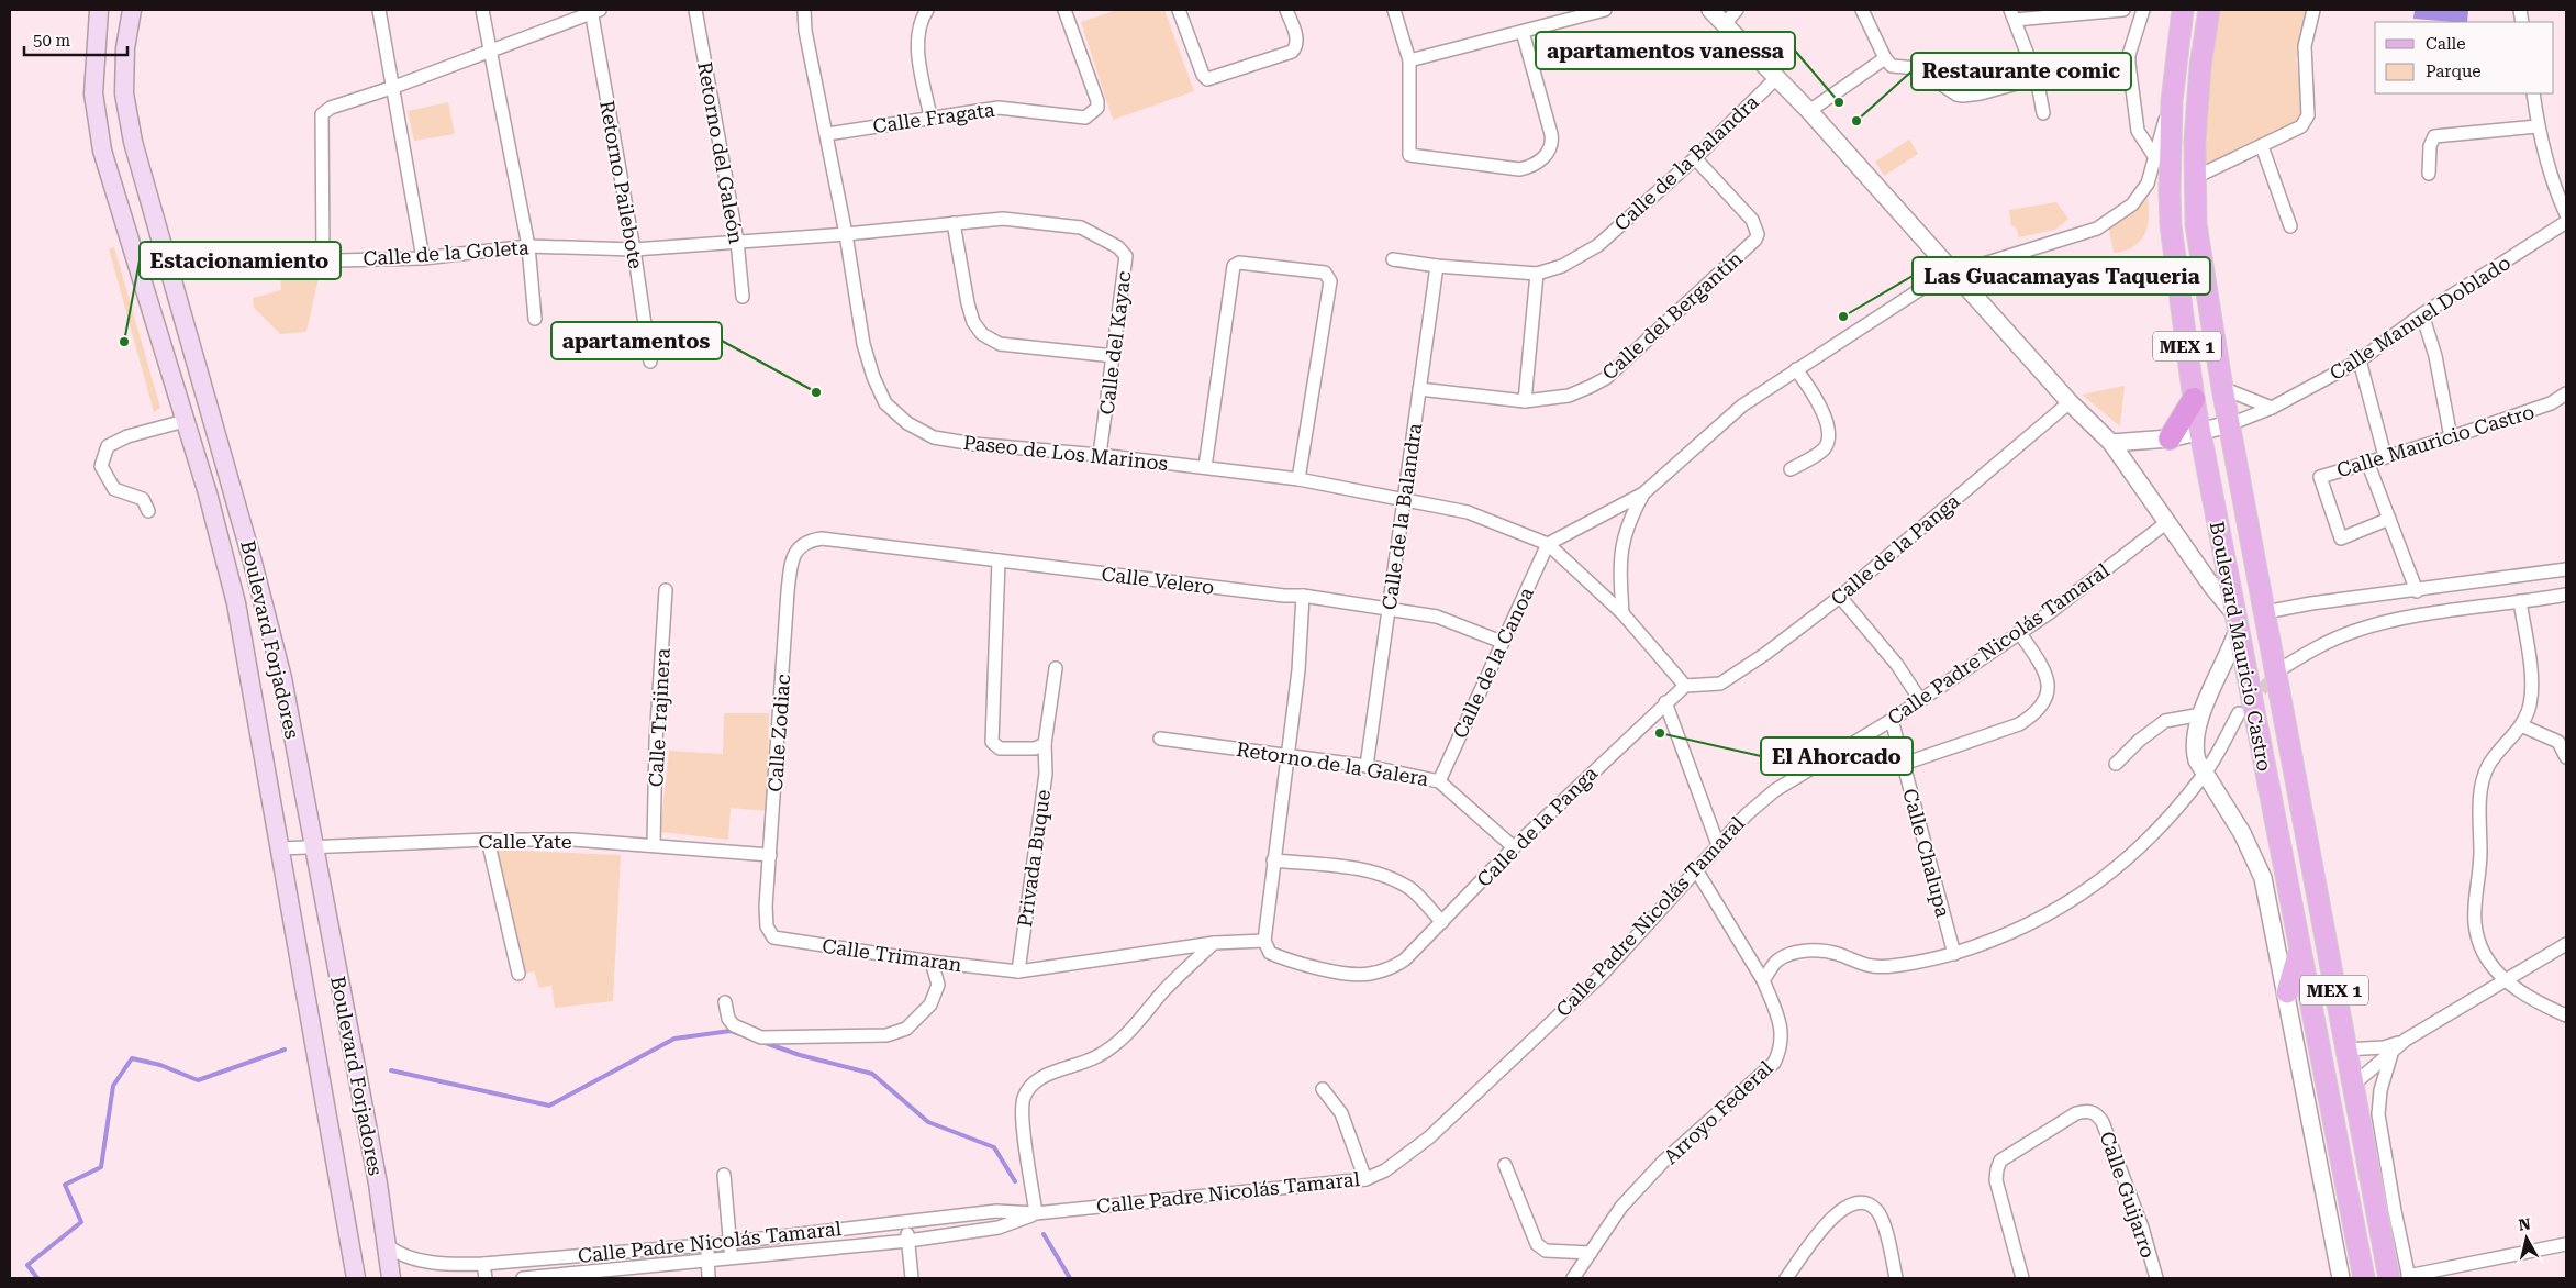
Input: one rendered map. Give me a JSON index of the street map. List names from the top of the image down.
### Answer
{
  "streets": {
    "main road": ["MEX 1", "Boulevard Forjadores", "Boulevard Mauricio Castro"],
    "street": [
      "Calle Fragata",
      "Retorno del Galeón",
      "Calle de la Balandra",
      "Retorno Pailebote",
      "Calle de la Goleta",
      "Calle del Bergantín",
      "Calle Manuel Doblado",
      "Calle del Kayac",
      "Calle Mauricio Castro",
      "Paseo de Los Marinos",
      "Calle de la Panga",
      "Calle Velero",
      "Calle Padre Nicolás Tamaral",
      "Calle de la Canoa",
      "Calle Trajinera",
      "Calle Zodiac",
      "Retorno de la Galera",
      "Calle Yate",
      "Calle Chalupa",
      "Privada Buque",
      "Calle Trimaran",
      "Arroyo Federal",
      "Calle Guijarro"
    ]
  },
  "crossings": [
    ["Calle Fragata", "Paseo de Los Marinos"],
    ["Retorno del Galeón", "Calle de la Goleta"],
    ["Calle de la Balandra", "Calle del Bergantín"],
    ["Calle de la Balandra", "Paseo de Los Marinos"],
    ["Calle de la Balandra", "Calle Velero"],
    ["Calle de la Balandra", "Retorno de la Galera"],
    ["Retorno Pailebote", "Calle de la Goleta"],
    ["Calle de la Goleta", "Calle del Kayac"],
    ["Calle de la Goleta", "Paseo de Los Marinos"],
    ["Calle Manuel Doblado", "Boulevard Mauricio Castro"],
    ["Calle del Kayac", "Paseo de Los Marinos"],
    ["Paseo de Los Marinos", "Calle de la Panga"],
    ["Paseo de Los Marinos", "Calle de la Canoa"],
    ["Calle de la Panga", "Retorno de la Galera"],
    ["Calle de la Panga", "Calle Trimaran"],
    ["Calle Velero", "Calle de la Canoa"],
    ["Calle Velero", "Calle Zodiac"],
    ["Boulevard Forjadores", "Calle Padre Nicolás Tamaral"],
    ["Boulevard Forjadores", "Calle Yate"],
    ["Calle Padre Nicolás Tamaral", "Calle Chalupa"],
    ["Calle Padre Nicolás Tamaral", "Arroyo Federal"],
    ["Calle de la Canoa", "Retorno de la Galera"],
    ["Calle Trajinera", "Calle Yate"],
    ["Calle Zodiac", "Calle Yate"],
    ["Calle Zodiac", "Calle Trimaran"],
    ["Privada Buque", "Calle Trimaran"]
  ],
  "places": [
    "apartamentos vanessa",
    "Restaurante comic",
    "Las Guacamayas Taqueria",
    "Estacionamiento",
    "apartamentos",
    "El Ahorcado"
  ],
  "legend": ["Calle", "Parque"],
  "scale_bar": "50 m",
  "north": "top"
}
